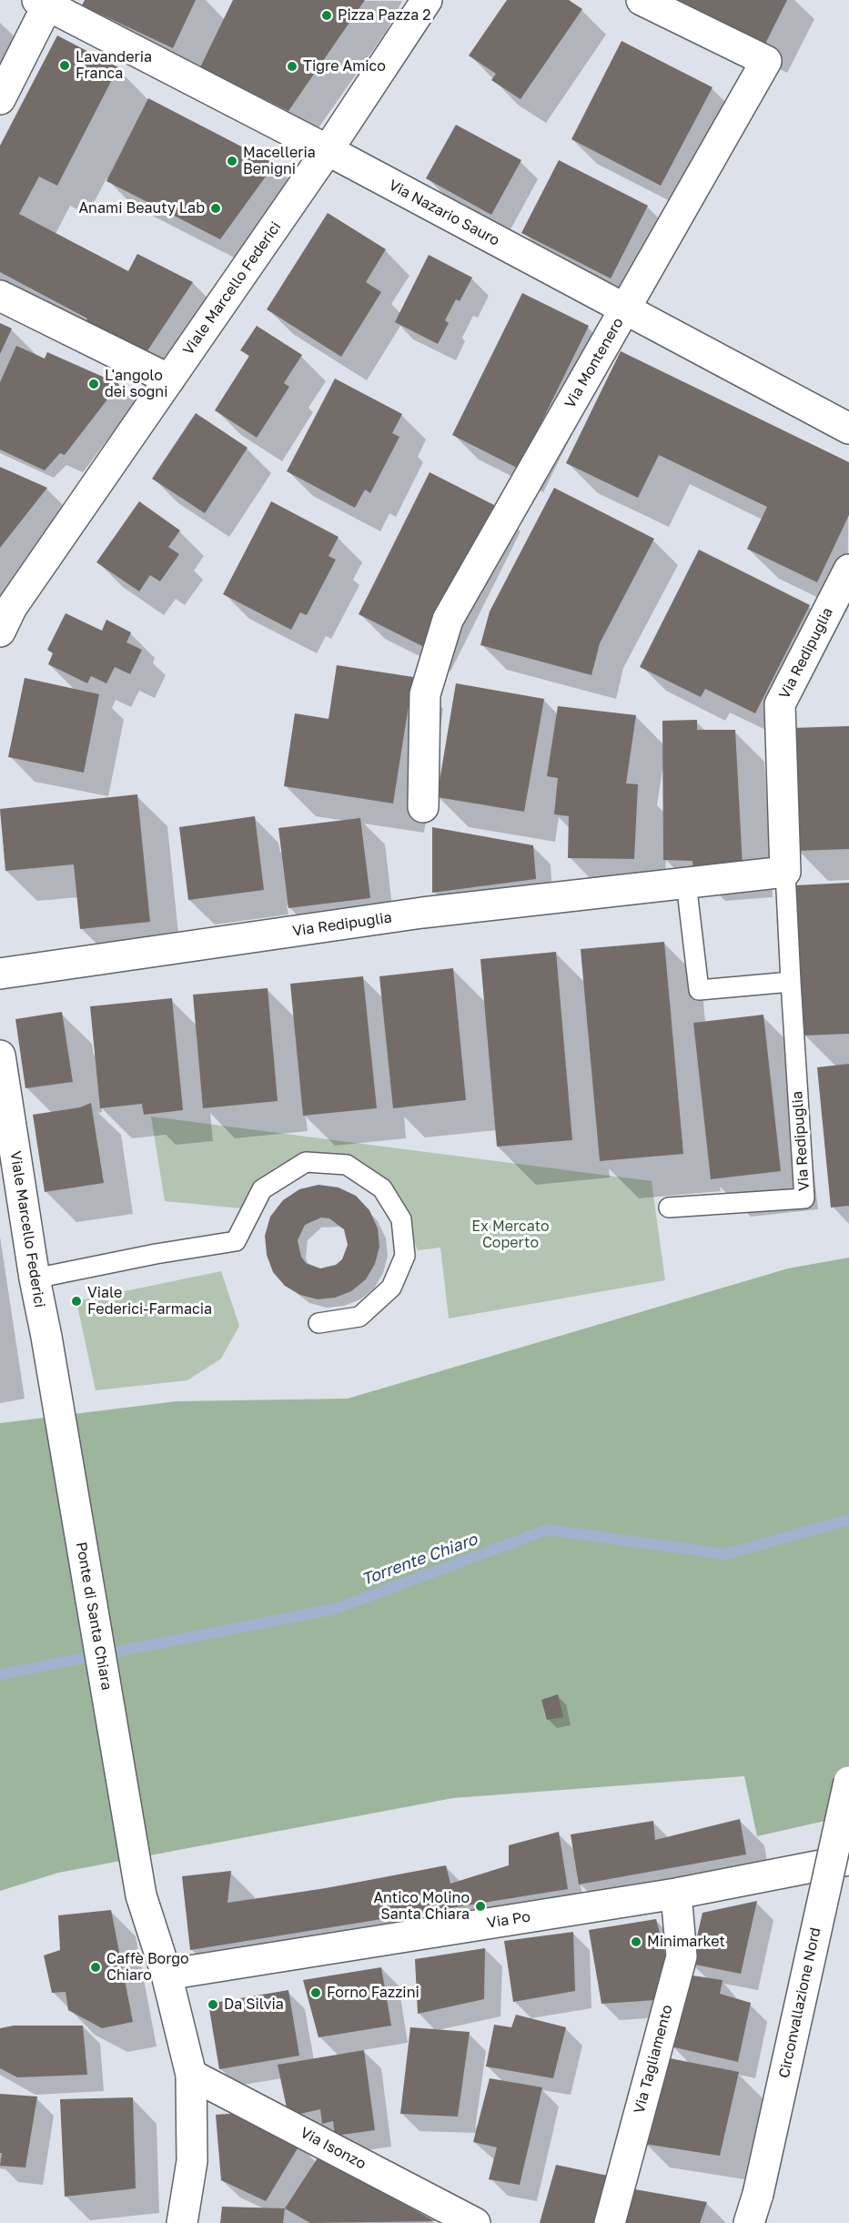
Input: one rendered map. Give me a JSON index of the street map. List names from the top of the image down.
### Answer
{
  "streets": {
    "street": [
      "Via Nazario Sauro",
      "Viale Marcello Federici",
      "Via Montenero",
      "Via Redipuglia",
      "Ponte di Santa Chiara",
      "Via Po",
      "Circonvallazione Nord",
      "Via Tagliamento",
      "Via Isonzo"
    ]
  },
  "crossings": [
    ["Via Nazario Sauro", "Viale Marcello Federici"],
    ["Via Nazario Sauro", "Via Montenero"],
    ["Viale Marcello Federici", "Ponte di Santa Chiara"],
    ["Ponte di Santa Chiara", "Via Po"],
    ["Ponte di Santa Chiara", "Via Isonzo"],
    ["Via Po", "Via Tagliamento"]
  ],
  "water": ["Torrente Chiaro"],
  "parks": ["Ex Mercato Coperto"],
  "places": [
    "Pizza Pazza 2",
    "Lavanderia Franca",
    "Tigre Amico",
    "Macelleria Benigni",
    "Anami Beauty Lab",
    "L'angolo dei sogni",
    "Viale Federici-Farmacia",
    "Antico Molino Santa Chiara",
    "Minimarket",
    "Caffè Borgo Chiaro",
    "Forno Fazzini",
    "Da Silvia"
  ]
}
